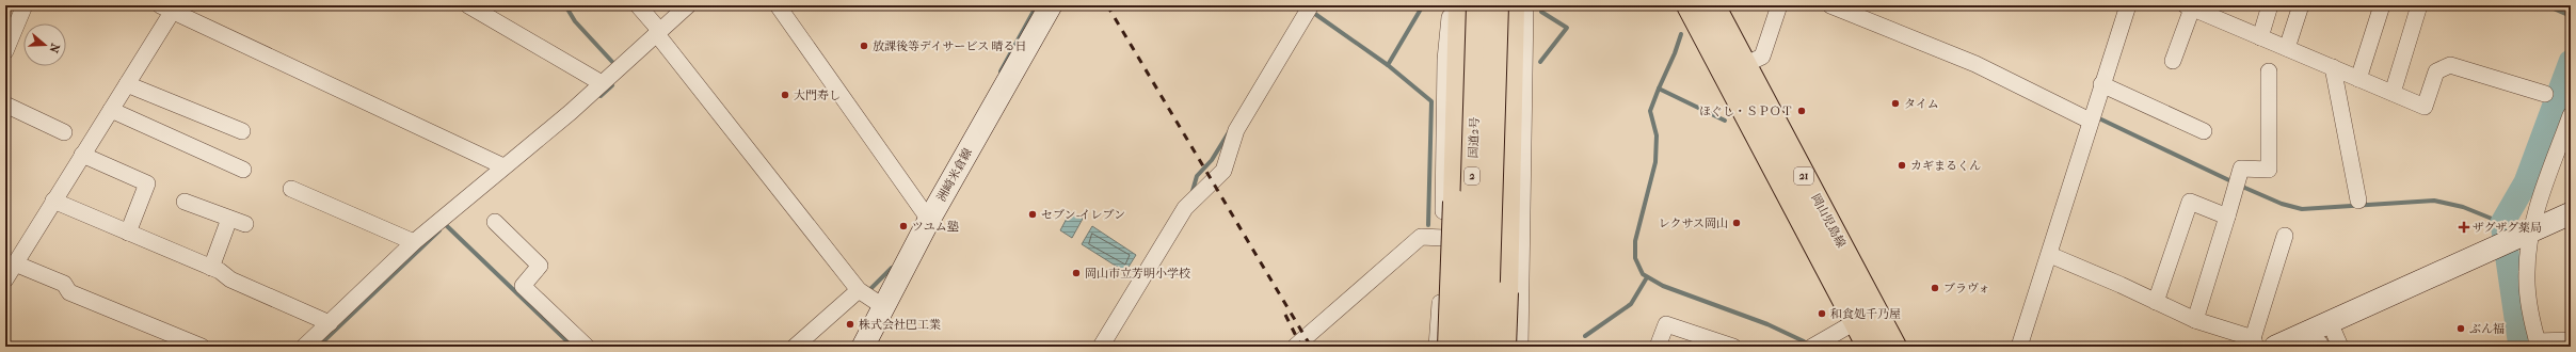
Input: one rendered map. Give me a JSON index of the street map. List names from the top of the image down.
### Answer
{
  "streets": {
    "main road": [
      "国道2号",
      "洲崎米倉線",
      "2",
      "21",
      "岡山児島線"
    ]
  },
  "places": {
    "other": [
      "放課後等デイサービス 晴る日",
      "大門寿し",
      "タイム",
      "ほぐし・ＳＰＯＴ",
      "カギまるくん",
      "セブン-イレブン",
      "レクサス岡山",
      "ツユム塾",
      "岡山市立芳明小学校",
      "ブラヴォ",
      "和食処千乃屋",
      "株式会社巴工業",
      "ぶん福"
    ],
    "health": ["ザグザグ薬局"]
  },
  "north": "right"
}
